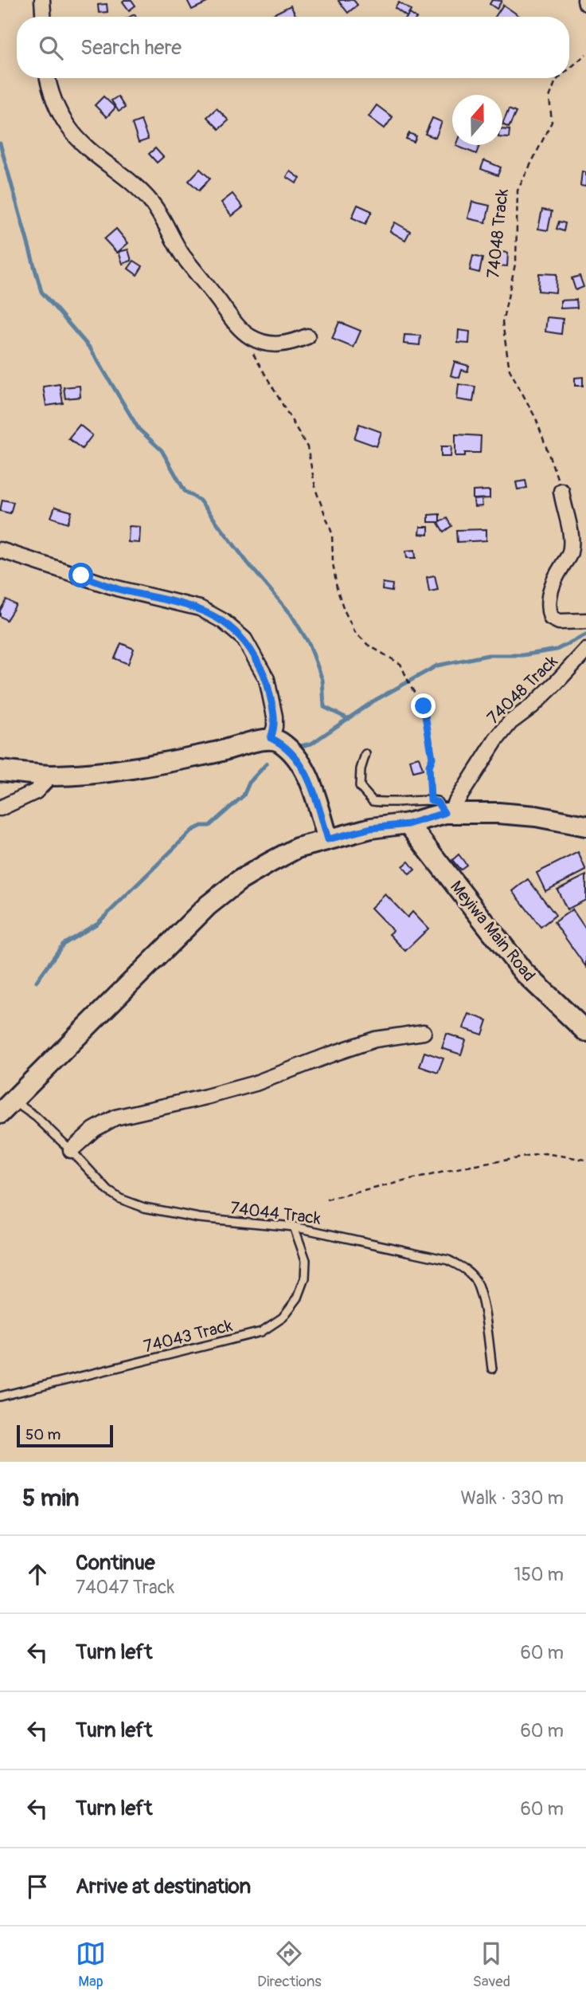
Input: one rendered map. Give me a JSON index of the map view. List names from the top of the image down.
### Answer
{
  "streets": {
    "street": ["74048 Track", "Meyiwa Main Road"],
    "lane": ["74044 Track", "74043 Track"]
  },
  "crossings": [
    ["74044 Track", "74043 Track"]
  ],
  "scale_bar": "50 m",
  "north": "top",
  "page": {
    "search": "Search here",
    "scale": "50 m",
    "heading": ["5 min", "Walk · 330 m"],
    "list": [
      ["Continue", "74047 Track", "150 m"],
      ["Turn left", "60 m"],
      ["Turn left", "60 m"],
      ["Turn left", "60 m"],
      "Arrive at destination"
    ],
    "nav": ["Map", "Directions", "Saved"]
  }
}
